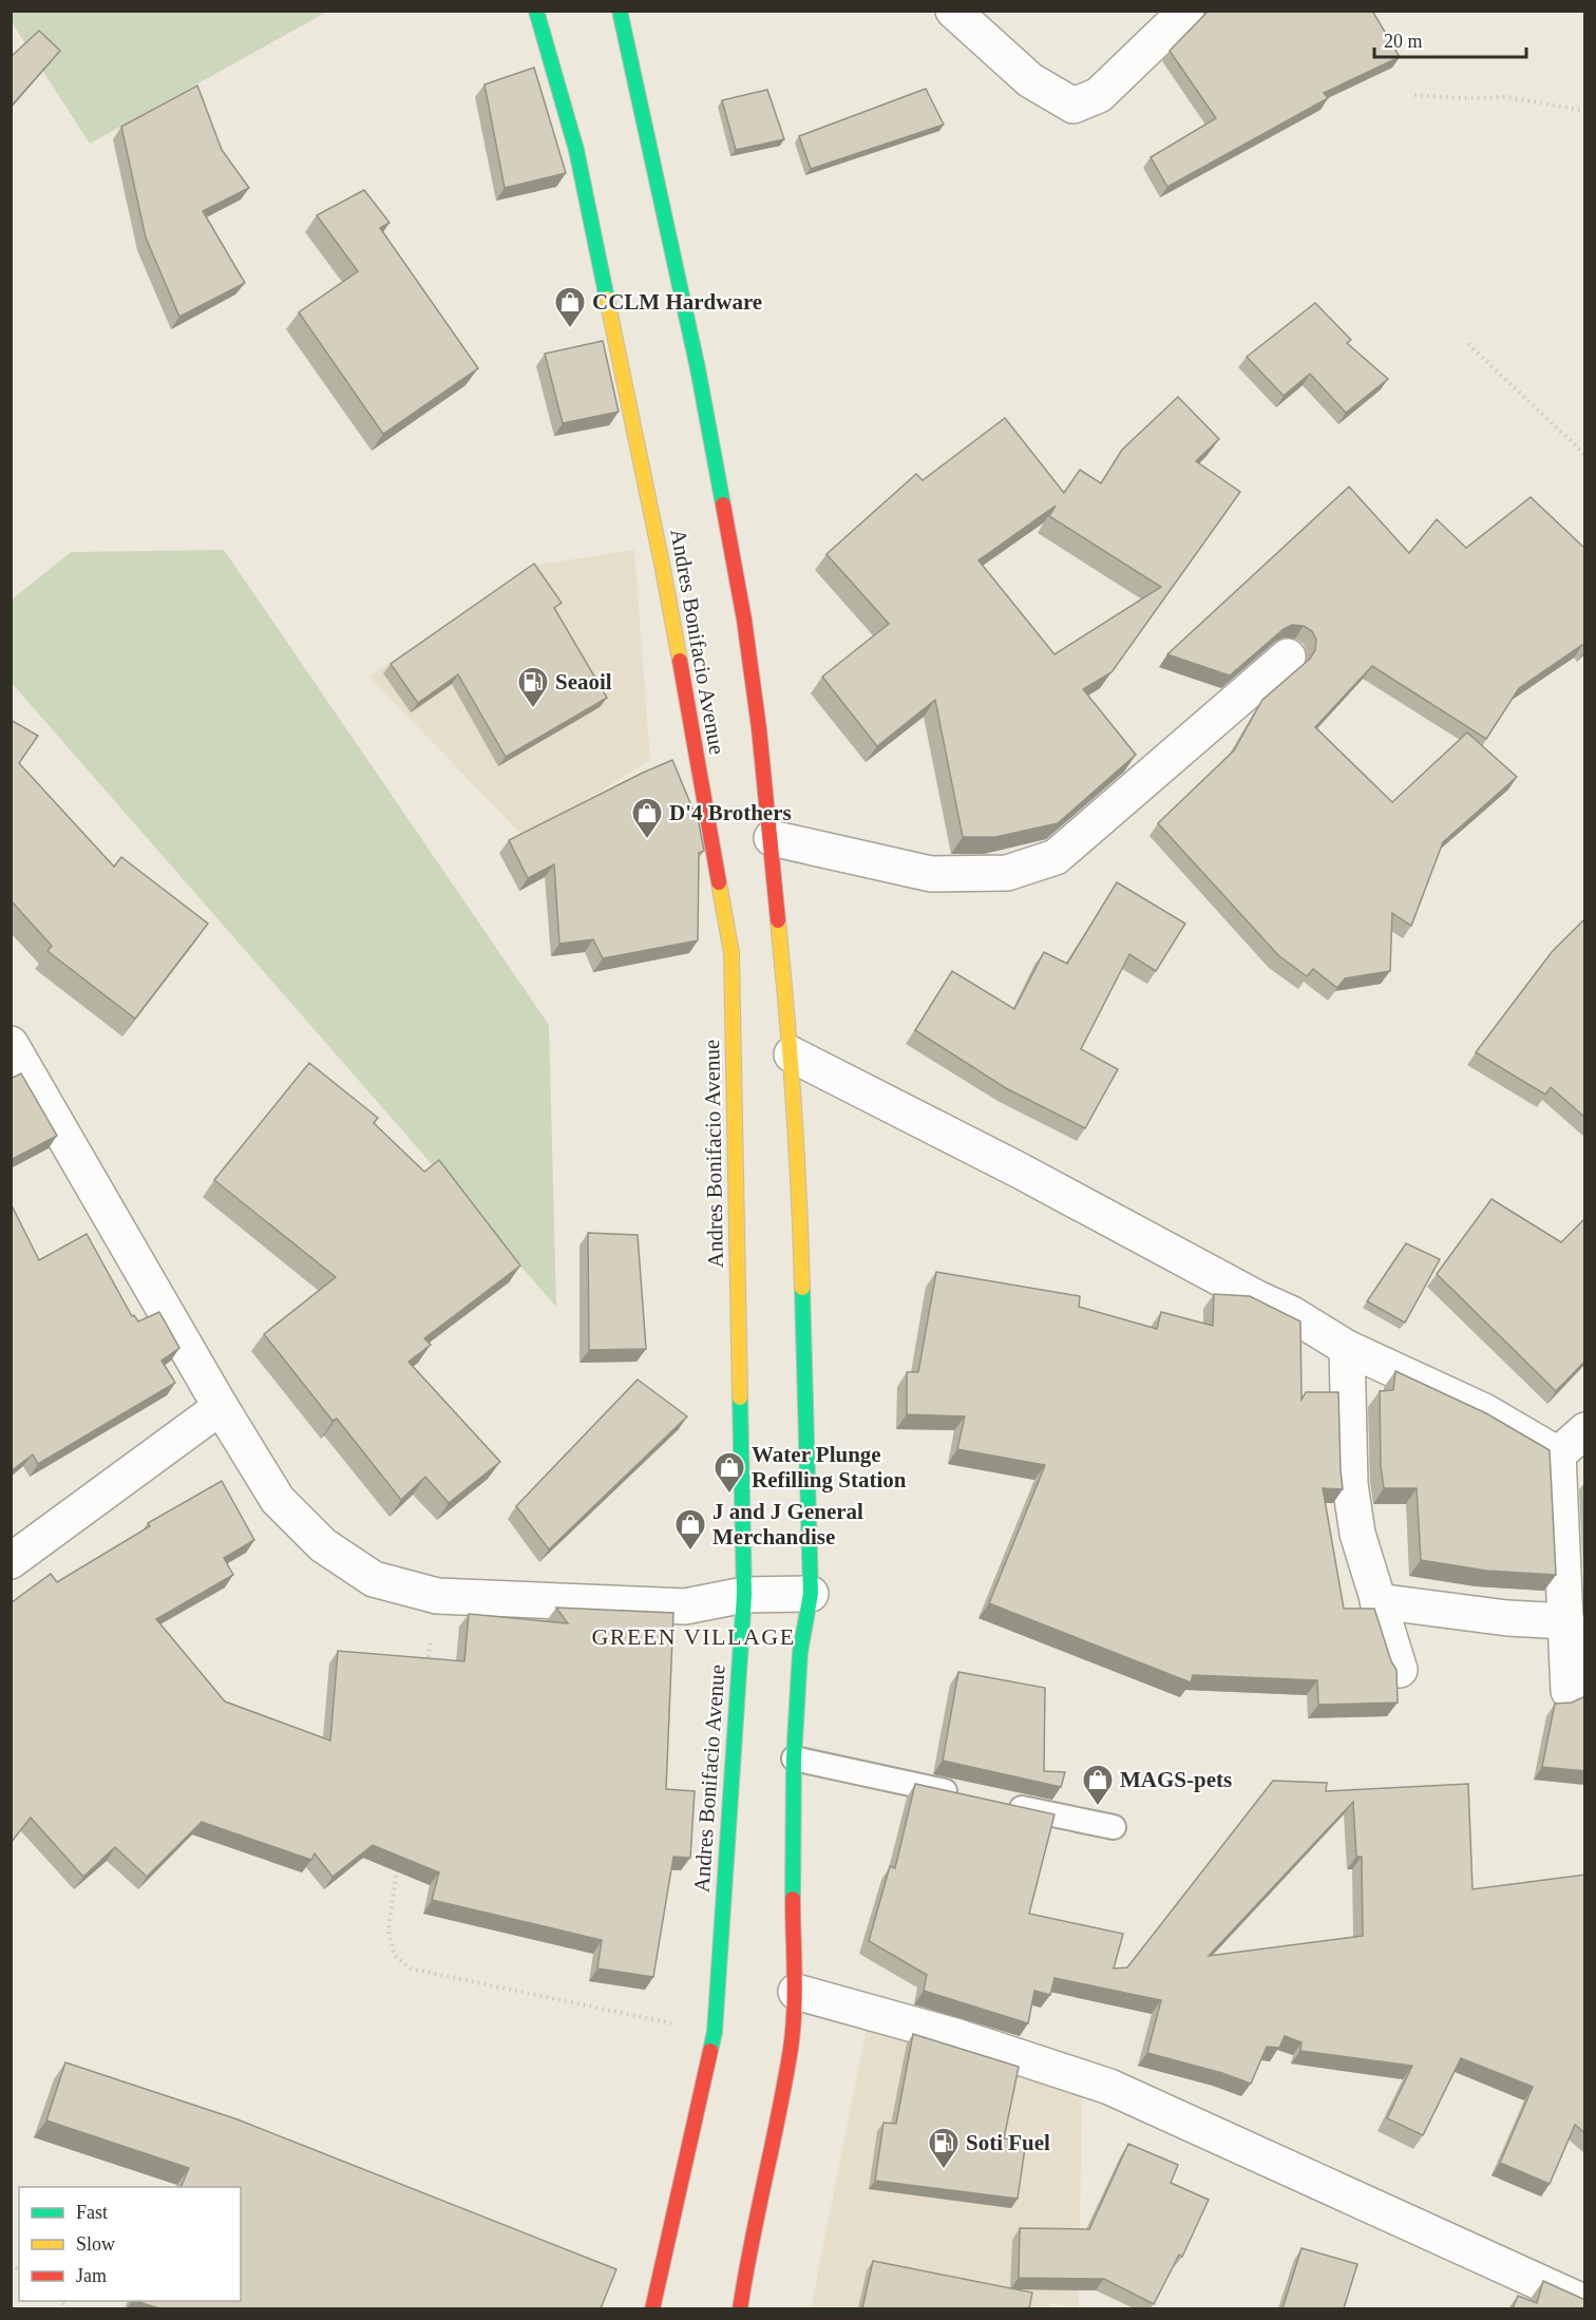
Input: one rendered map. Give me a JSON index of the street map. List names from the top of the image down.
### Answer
{
  "streets": {
    "highway": ["Andres Bonifacio Avenue"]
  },
  "districts": ["GREEN VILLAGE"],
  "places": {
    "shop": [
      "CCLM Hardware",
      "D'4 Brothers",
      "Water Plunge Refilling Station",
      "J and J General Merchandise",
      "MAGS-pets"
    ],
    "fuel station": ["Seaoil", "Soti Fuel"]
  },
  "legend": ["Fast", "Slow", "Jam"],
  "scale_bar": "20 m"
}
